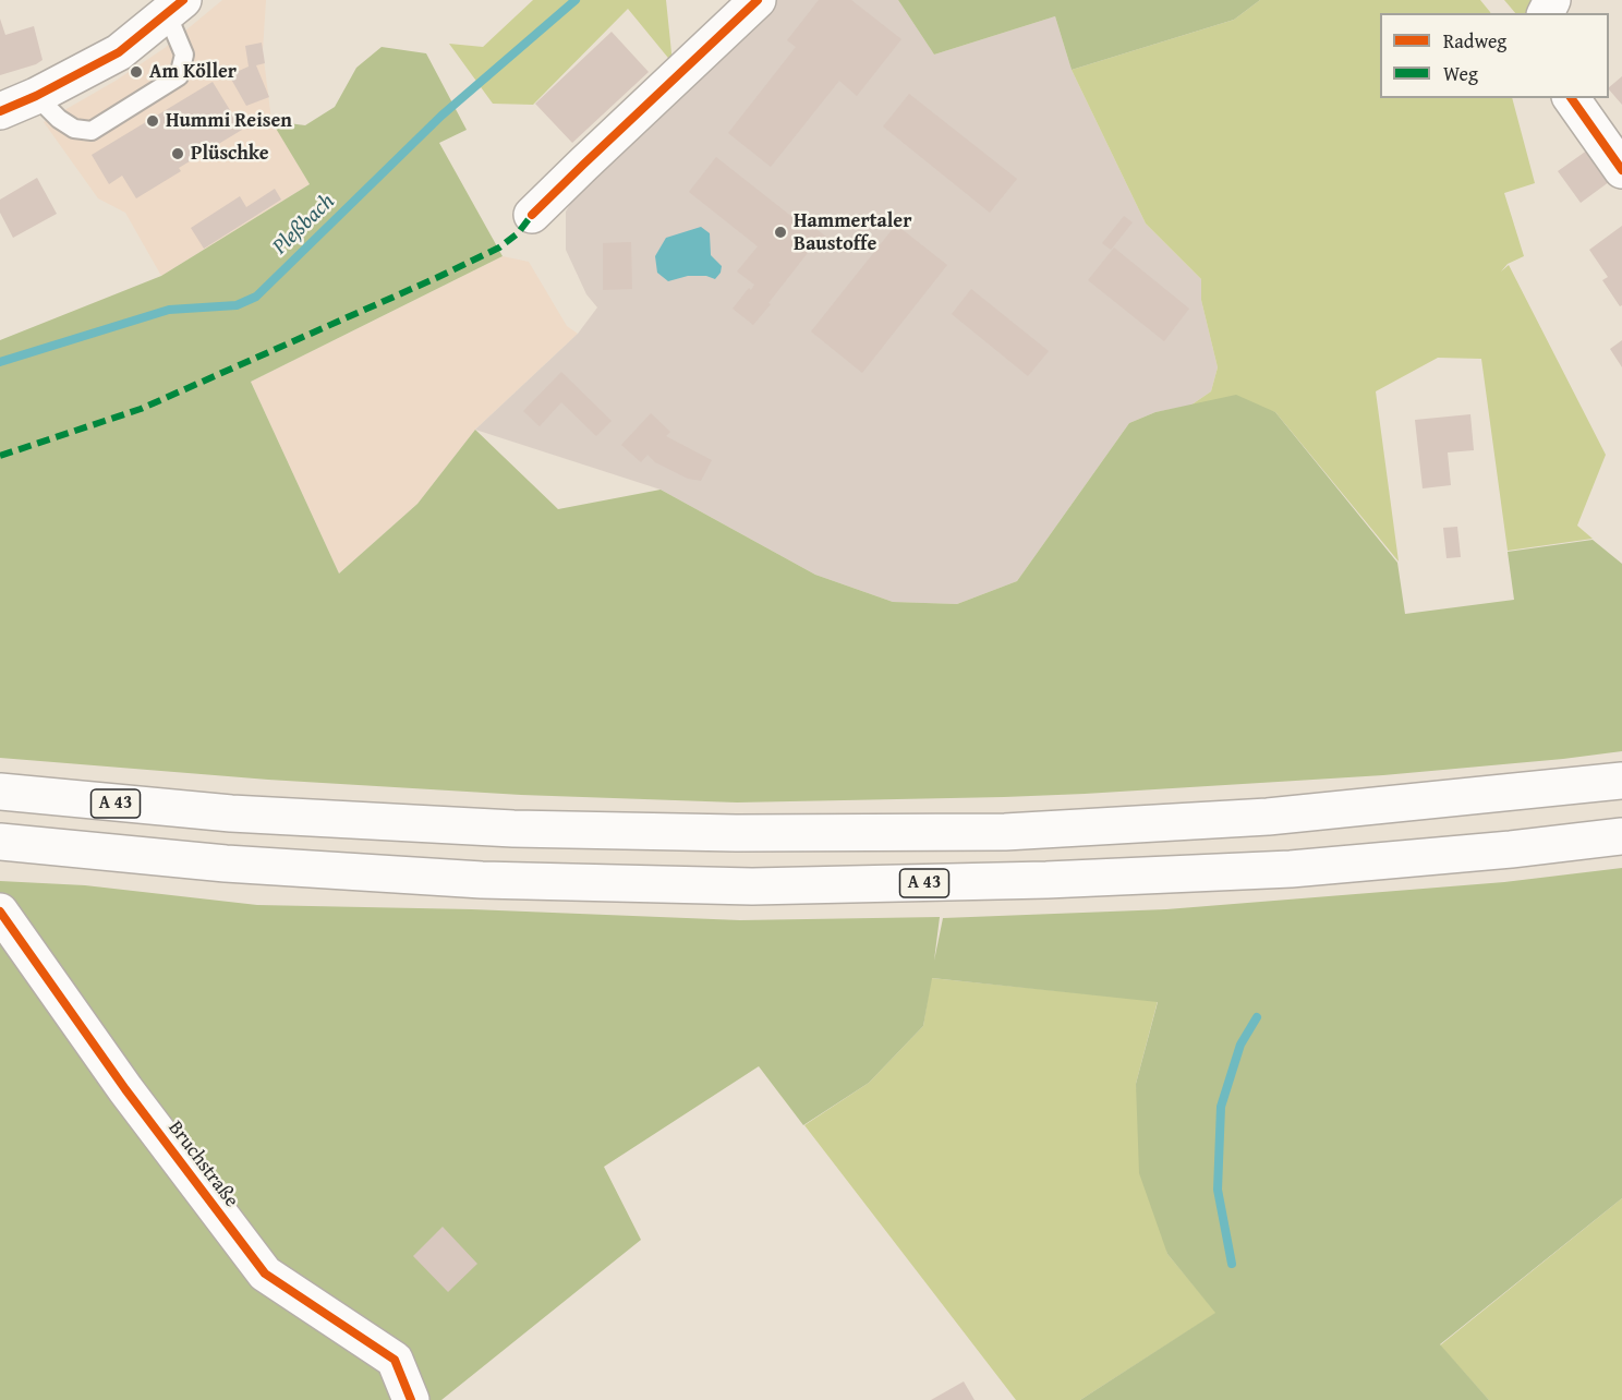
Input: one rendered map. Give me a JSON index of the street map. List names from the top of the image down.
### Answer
{
  "streets": {
    "main road": ["A 43", "Bruchstraße"]
  },
  "water": ["Pleßbach"],
  "places": [
    "Am Köller",
    "Hummi Reisen",
    "Plüschke",
    "Hammertaler Baustoffe"
  ],
  "legend": ["Radweg", "Weg"]
}
